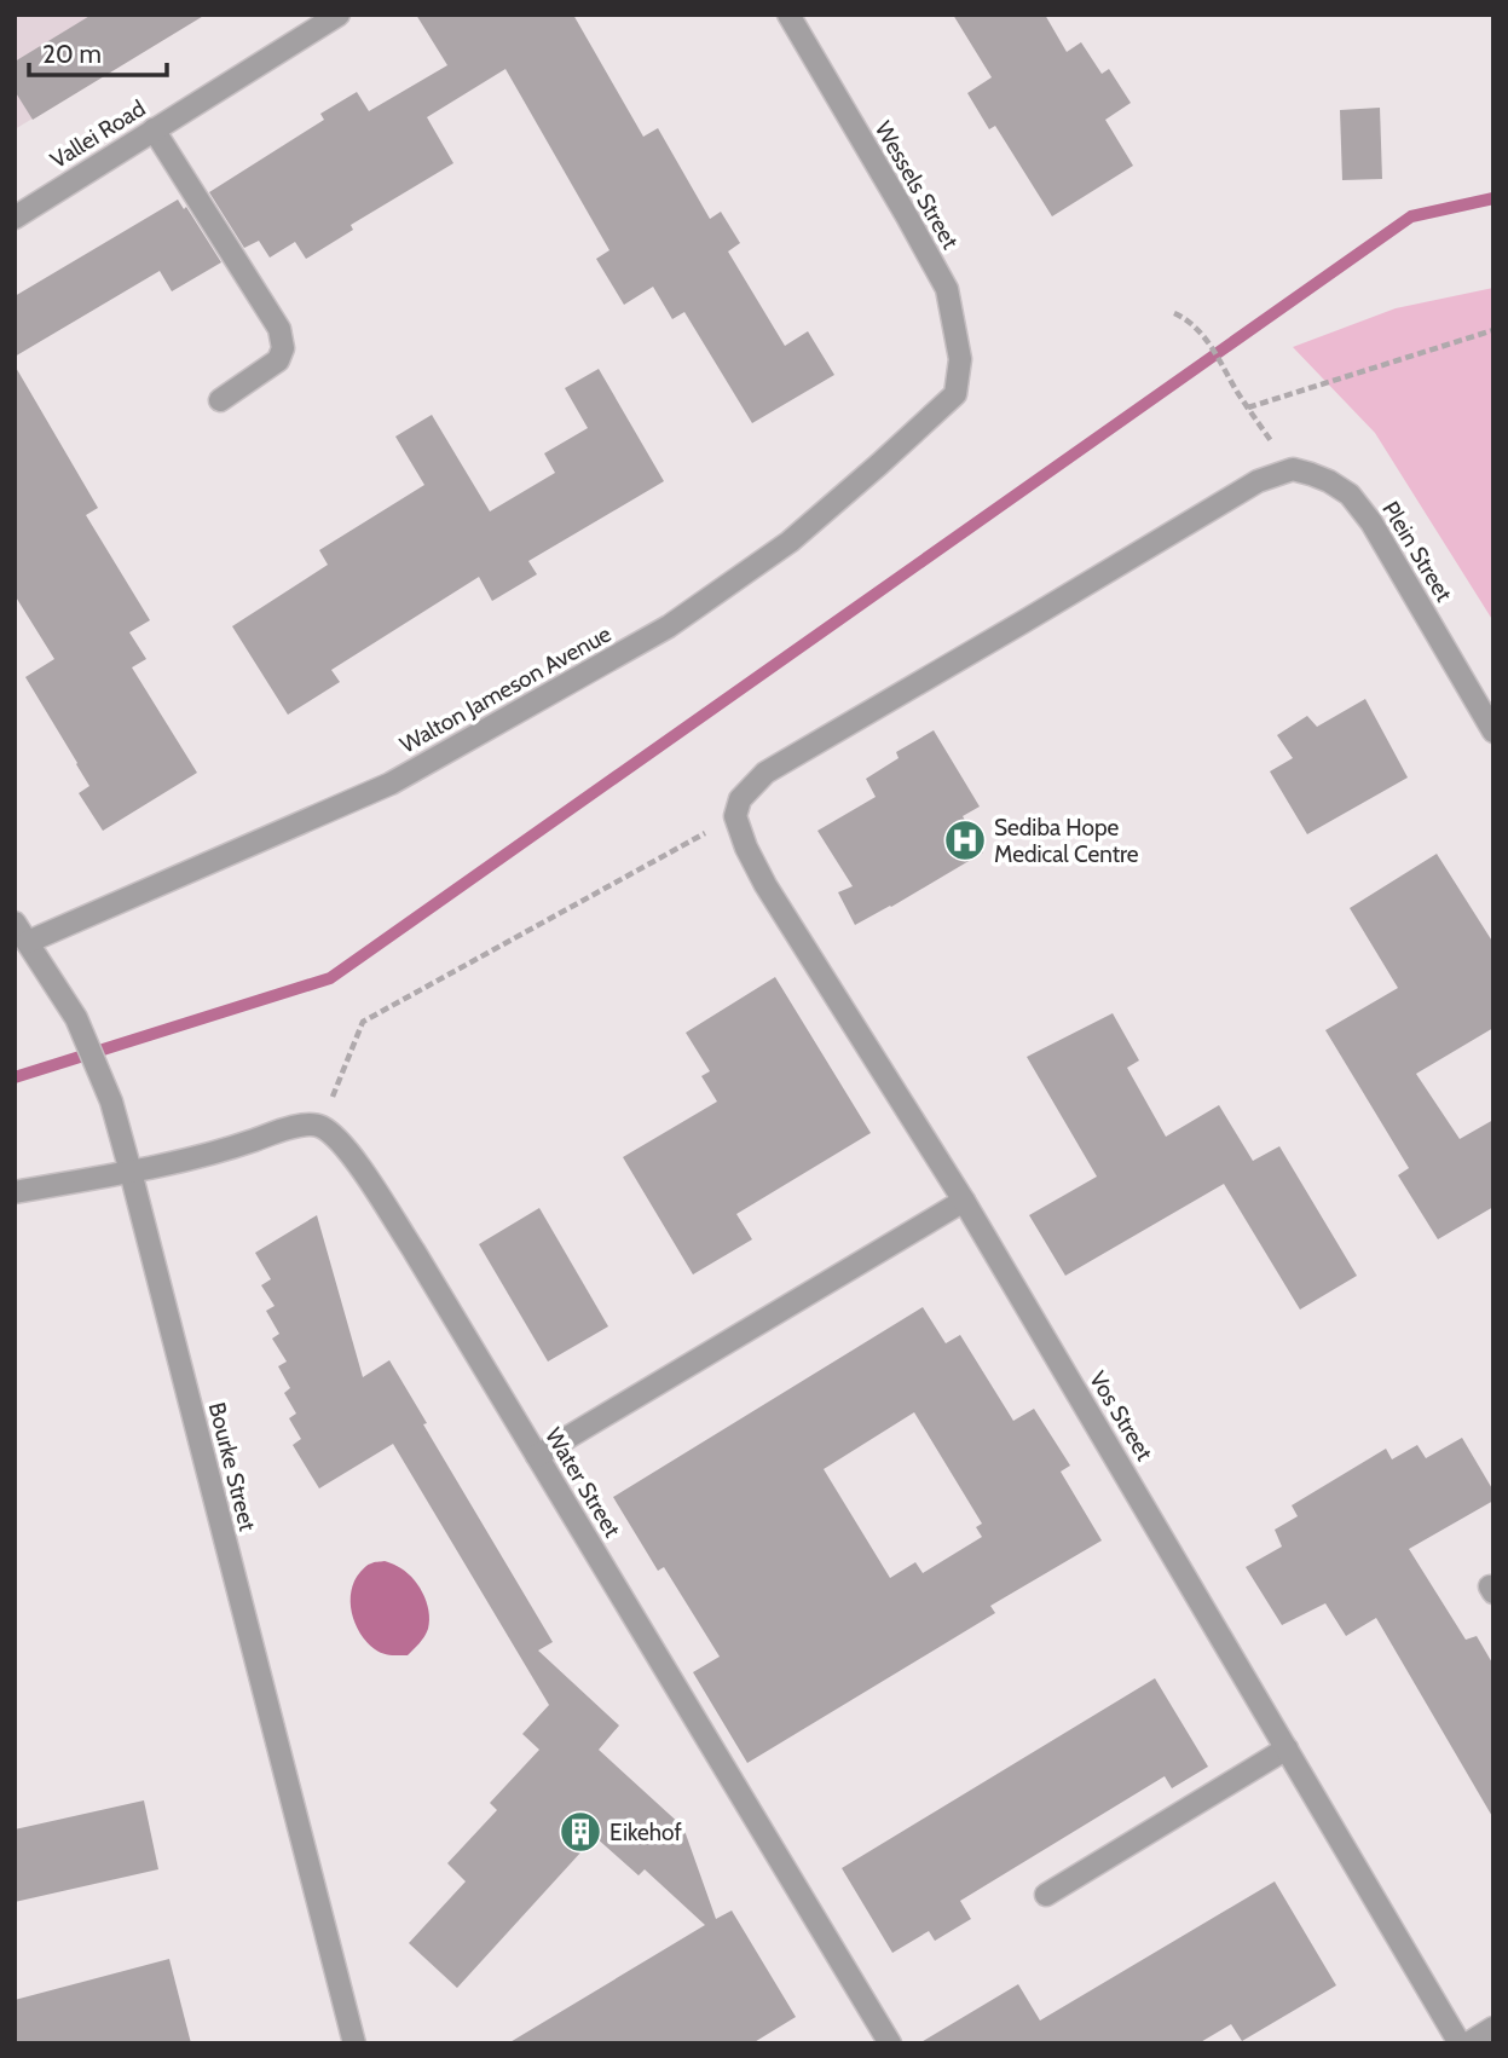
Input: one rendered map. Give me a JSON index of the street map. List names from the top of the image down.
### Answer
{
  "streets": {
    "street": [
      "Vallei Road",
      "Wessels Street",
      "Plein Street",
      "Walton Jameson Avenue",
      "Vos Street",
      "Bourke Street",
      "Water Street"
    ]
  },
  "crossings": [
    ["Wessels Street", "Walton Jameson Avenue"],
    ["Walton Jameson Avenue", "Bourke Street"]
  ],
  "places": {
    "hospital": ["Sediba Hope Medical Centre"],
    "building": ["Eikehof"]
  },
  "scale_bar": "20 m"
}
